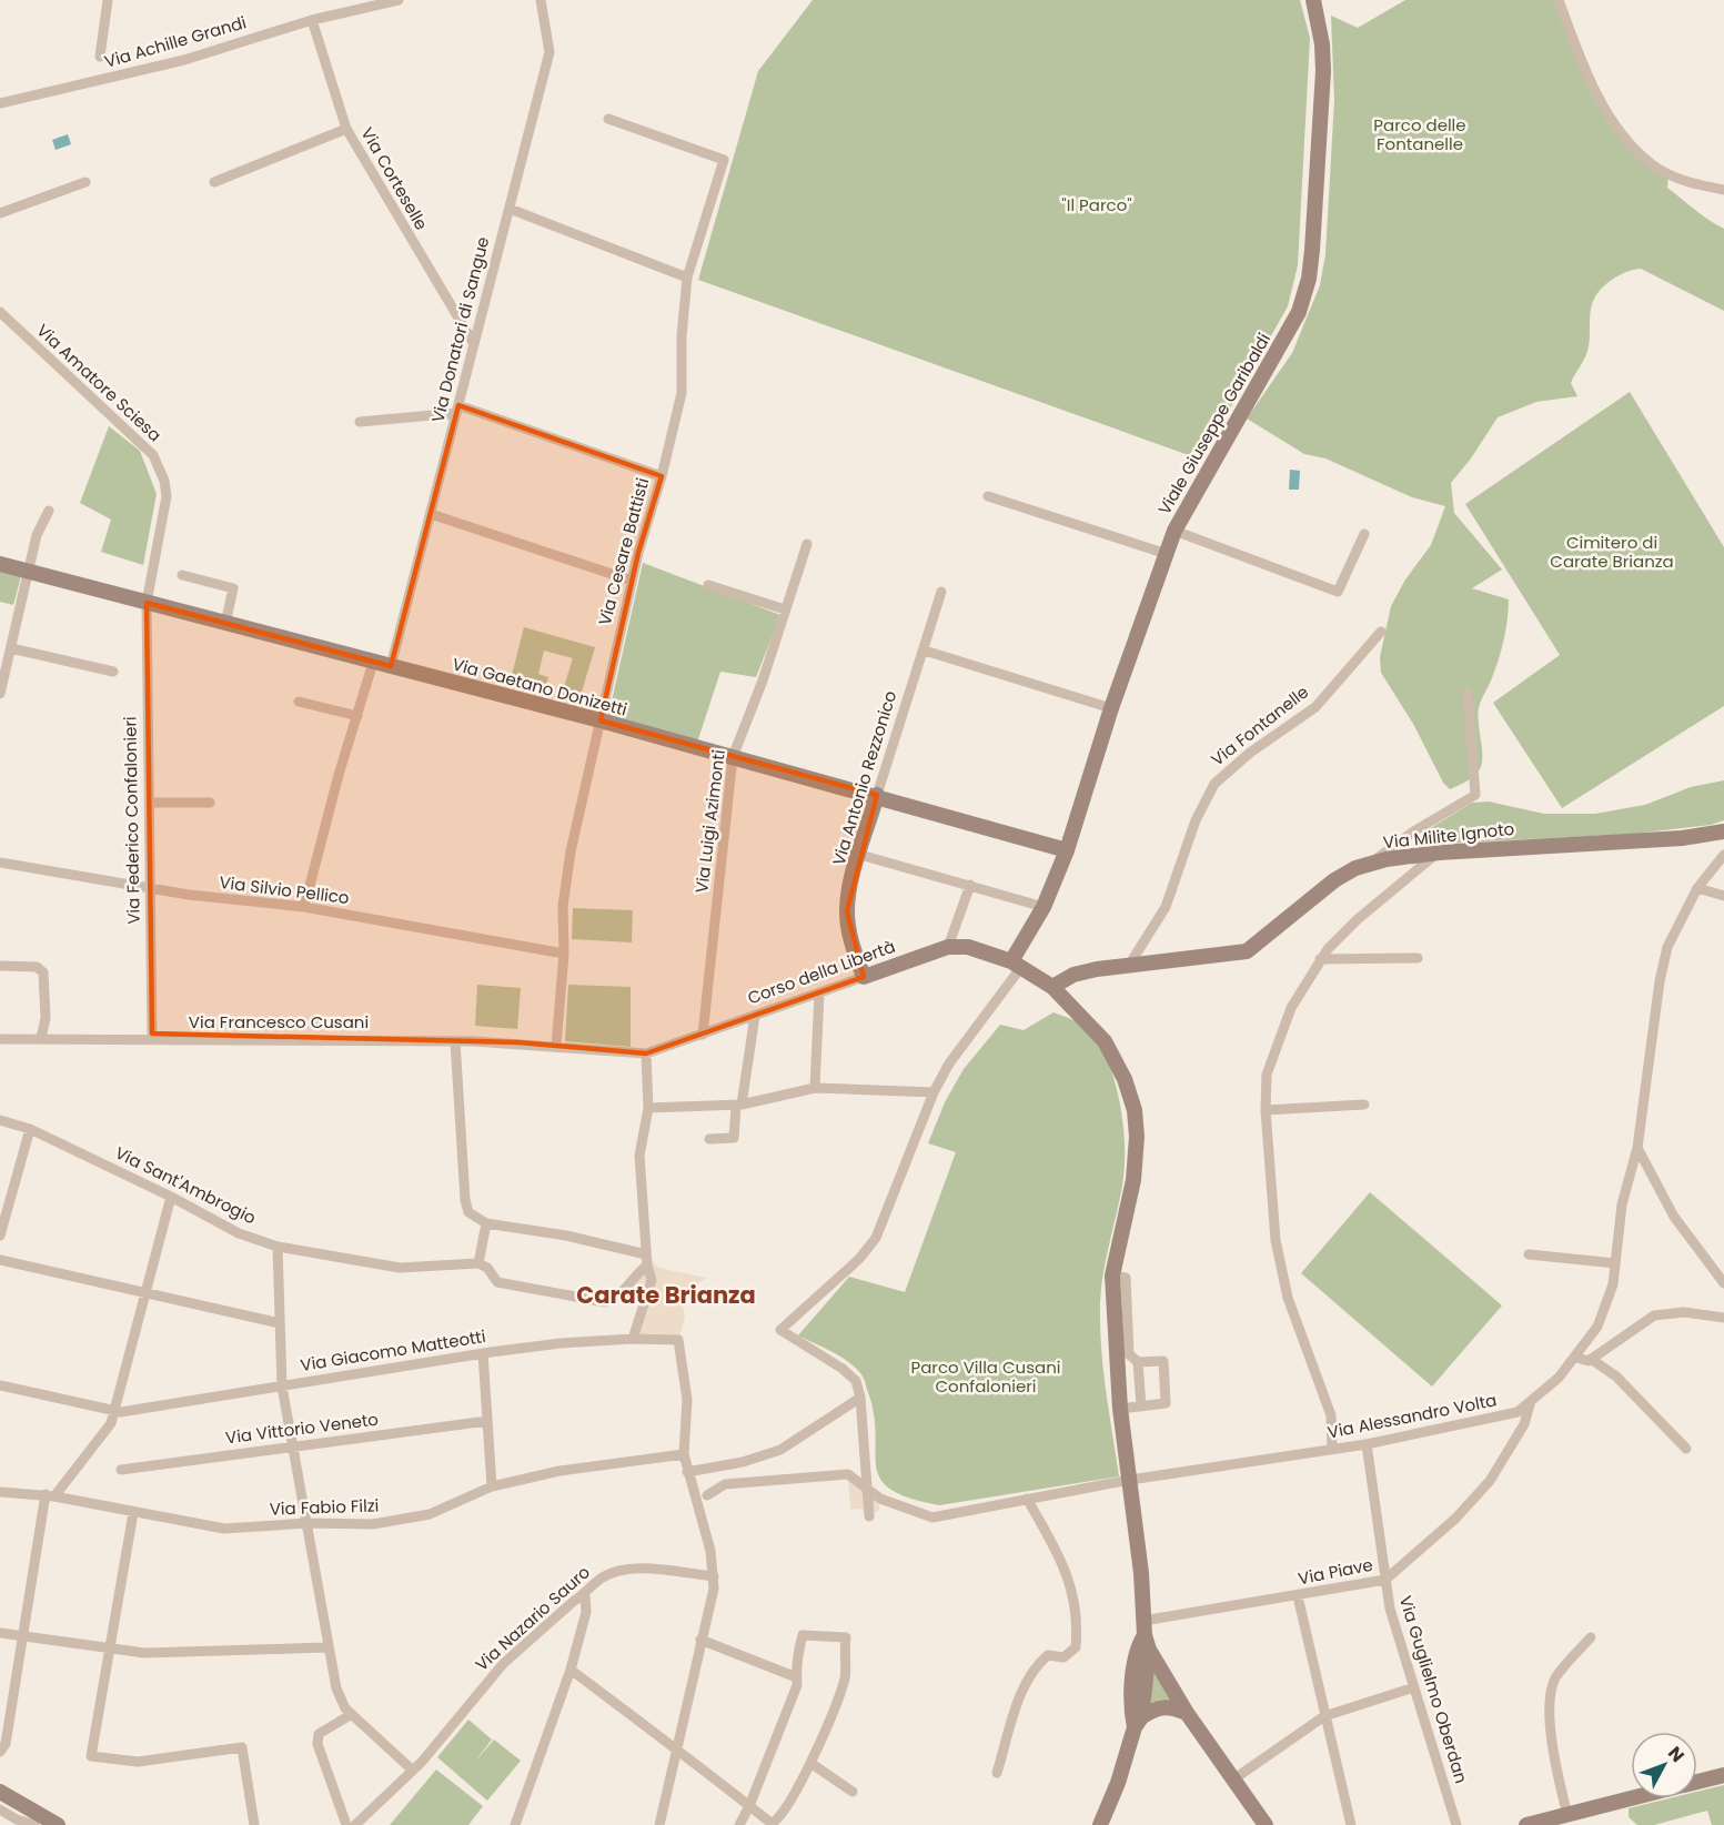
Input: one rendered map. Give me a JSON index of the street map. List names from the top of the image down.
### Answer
{
  "streets": {
    "main road": [
      "Viale Giuseppe Garibaldi",
      "Via Gaetano Donizetti",
      "Via Antonio Rezzonico",
      "Via Milite Ignoto",
      "Corso della Libertà"
    ],
    "street": [
      "Via Achille Grandi",
      "Via Corteselle",
      "Via Donatori di Sangue",
      "Via Amatore Sciesa",
      "Via Cesare Battisti",
      "Via Fontanelle",
      "Via Federico Confalonieri",
      "Via Luigi Azimonti",
      "Via Silvio Pellico",
      "Via Francesco Cusani",
      "Via Sant'Ambrogio",
      "Via Giacomo Matteotti",
      "Via Alessandro Volta",
      "Via Vittorio Veneto",
      "Via Fabio Filzi",
      "Via Piave",
      "Via Nazario Sauro",
      "Via Guglielmo Oberdan"
    ]
  },
  "crossings": [
    ["Via Achille Grandi", "Via Corteselle"],
    ["Via Corteselle", "Via Donatori di Sangue"],
    ["Via Donatori di Sangue", "Via Gaetano Donizetti"],
    ["Via Amatore Sciesa", "Via Gaetano Donizetti"],
    ["Via Amatore Sciesa", "Via Federico Confalonieri"],
    ["Viale Giuseppe Garibaldi", "Via Gaetano Donizetti"],
    ["Viale Giuseppe Garibaldi", "Corso della Libertà"],
    ["Via Cesare Battisti", "Via Gaetano Donizetti"],
    ["Via Cesare Battisti", "Via Silvio Pellico"],
    ["Via Cesare Battisti", "Via Francesco Cusani"],
    ["Via Gaetano Donizetti", "Via Antonio Rezzonico"],
    ["Via Gaetano Donizetti", "Via Federico Confalonieri"],
    ["Via Gaetano Donizetti", "Via Luigi Azimonti"],
    ["Via Fontanelle", "Via Milite Ignoto"],
    ["Via Antonio Rezzonico", "Corso della Libertà"],
    ["Via Federico Confalonieri", "Via Silvio Pellico"],
    ["Via Federico Confalonieri", "Via Francesco Cusani"],
    ["Via Luigi Azimonti", "Corso della Libertà"],
    ["Via Milite Ignoto", "Corso della Libertà"],
    ["Corso della Libertà", "Via Francesco Cusani"],
    ["Corso della Libertà", "Via Alessandro Volta"],
    ["Corso della Libertà", "Via Piave"],
    ["Via Giacomo Matteotti", "Via Fabio Filzi"],
    ["Via Alessandro Volta", "Via Piave"],
    ["Via Alessandro Volta", "Via Guglielmo Oberdan"],
    ["Via Piave", "Via Guglielmo Oberdan"]
  ],
  "districts": ["Carate Brianza"],
  "parks": [
    "Parco delle Fontanelle",
    "\"Il Parco\"",
    "Cimitero di Carate Brianza",
    "Parco Villa Cusani Confalonieri"
  ],
  "north": "top right"
}
